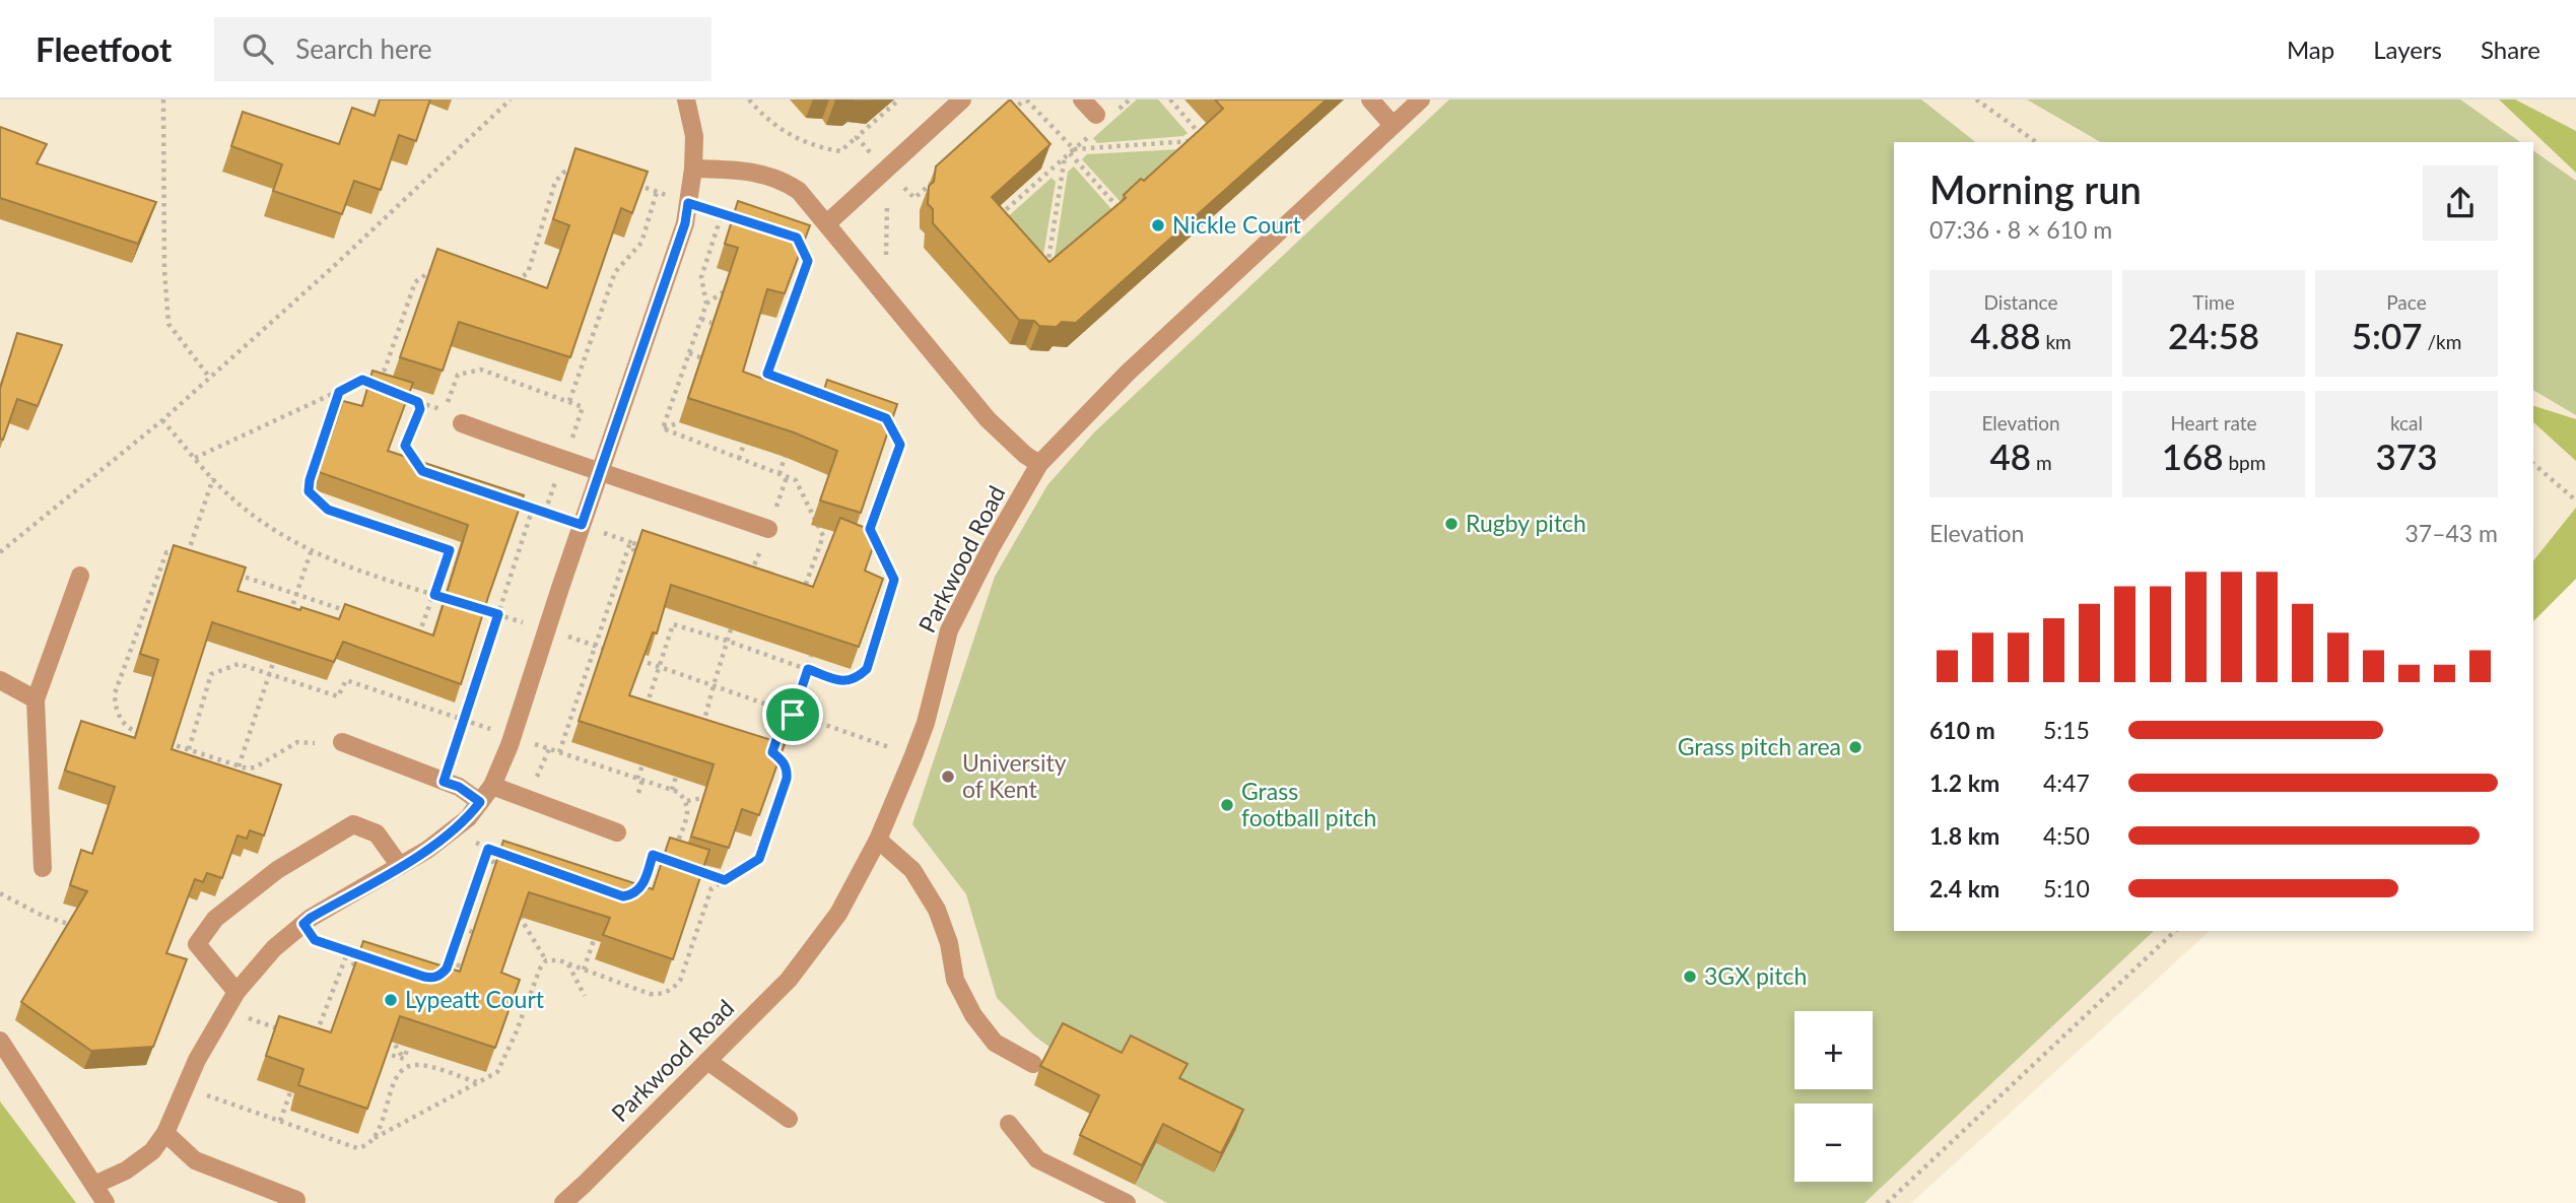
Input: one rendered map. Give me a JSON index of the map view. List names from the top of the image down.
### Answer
{
  "streets": {
    "street": ["Parkwood Road"]
  },
  "places": [
    "Nickle Court",
    "Rugby pitch",
    "Grass pitch area",
    "University of Kent",
    "Grass football pitch",
    "3GX pitch",
    "Lypeatt Court"
  ],
  "page": {
    "header": "Fleetfoot",
    "search": "Search here",
    "nav": ["Map", "Layers", "Share"],
    "heading": ["Morning run", "07:36 · 8 × 610 m"],
    "stats": [
      ["Distance", "4.88 km"],
      ["Time", "24:58"],
      ["Pace", "5:07 /km"],
      ["Elevation", "48 m"],
      ["Heart rate", "168 bpm"],
      ["kcal", "373"]
    ],
    "chart": ["Elevation", "37–43 m"],
    "list": [
      {
        "name": "610 m",
        "note": "5:15"
      },
      {
        "name": "1.2 km",
        "note": "4:47"
      },
      {
        "name": "1.8 km",
        "note": "4:50"
      },
      {
        "name": "2.4 km",
        "note": "5:10"
      }
    ],
    "map_buttons": ["+", "−"]
  }
}
